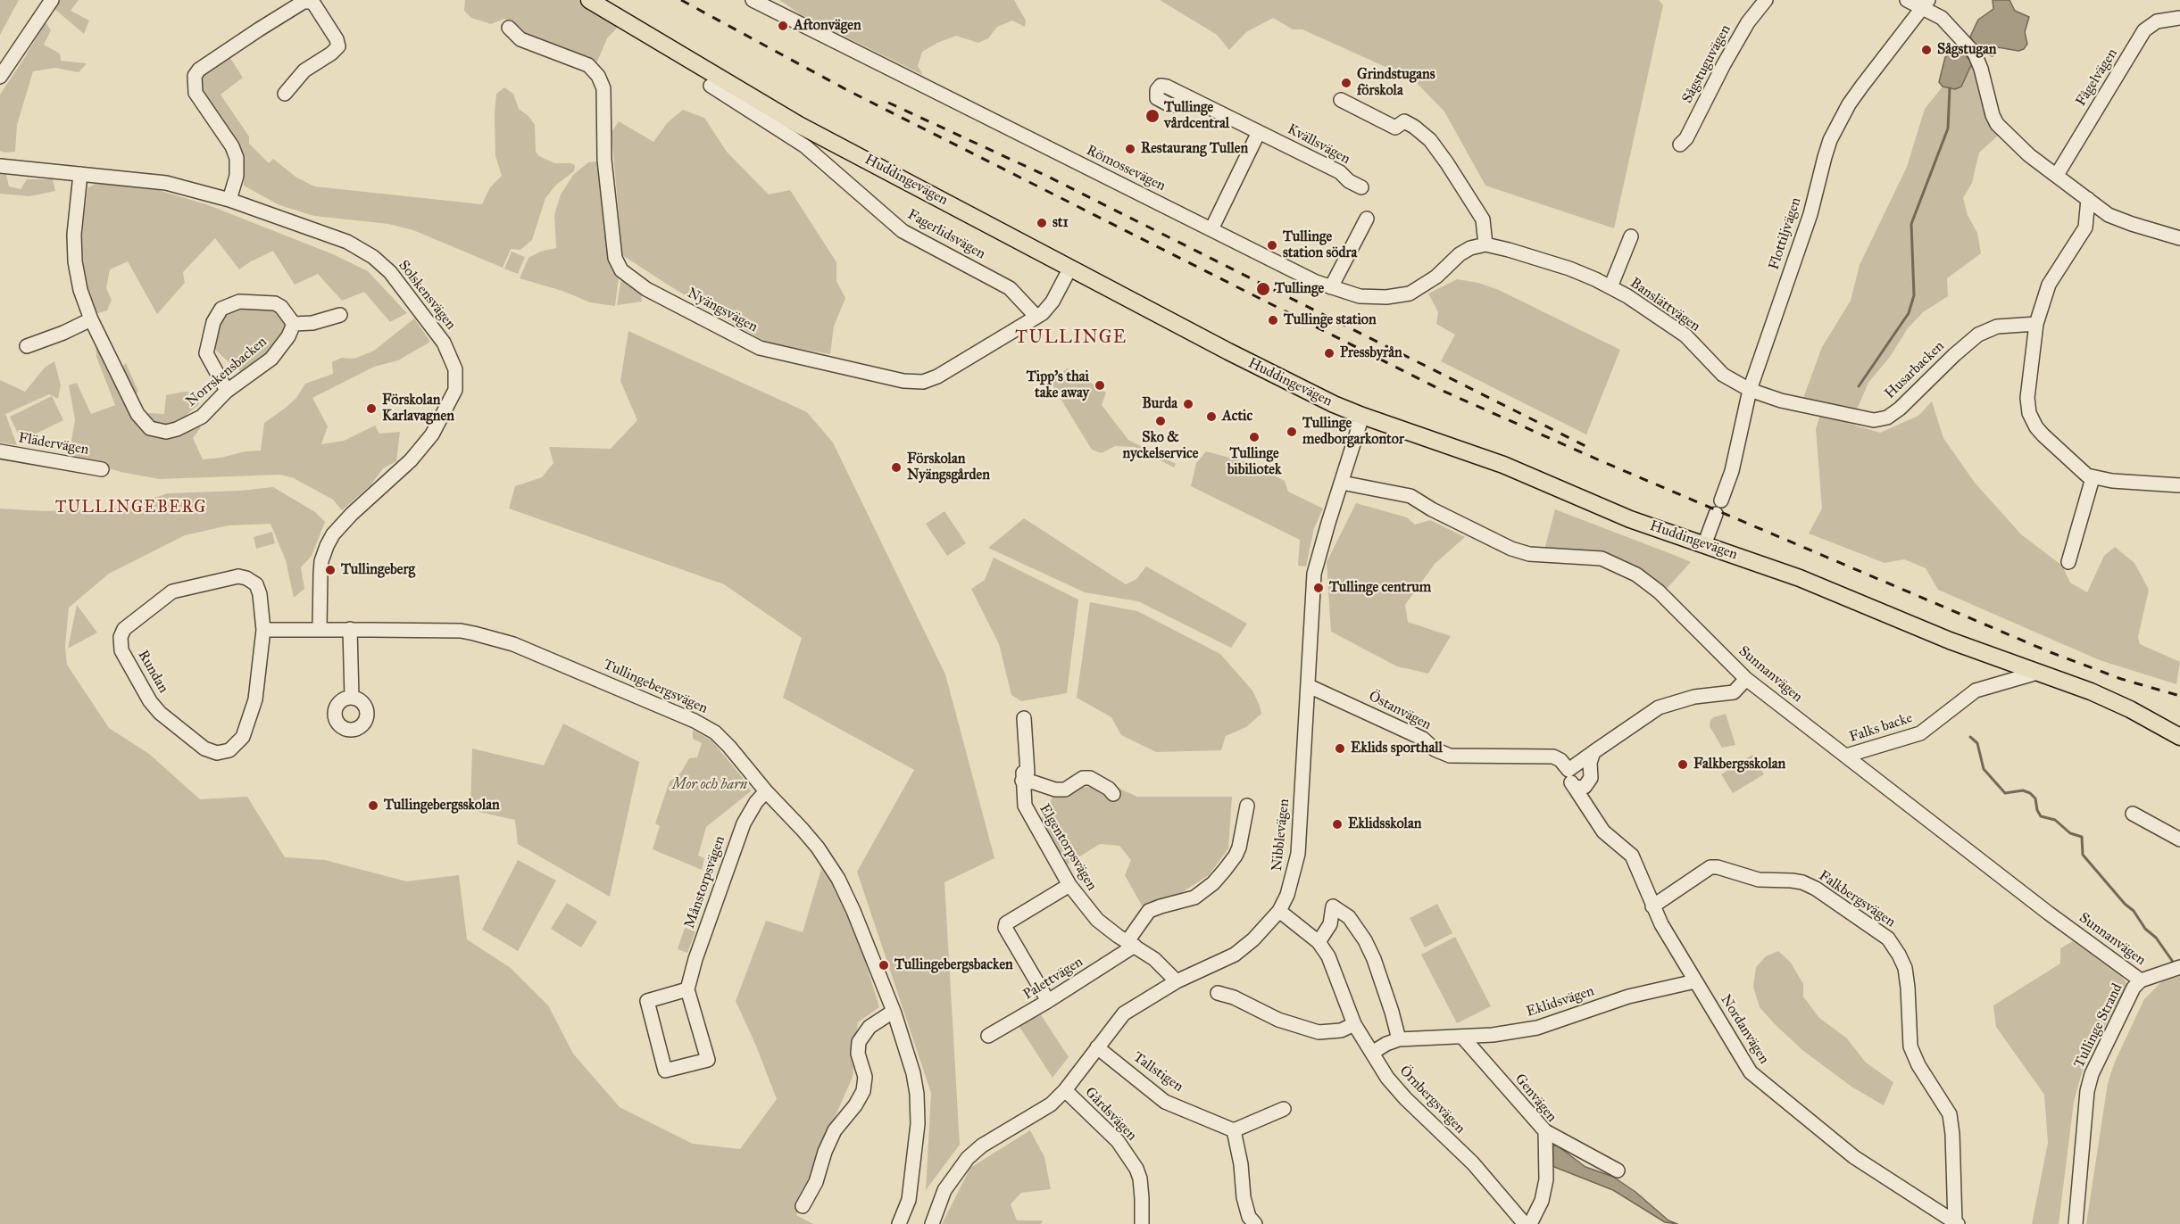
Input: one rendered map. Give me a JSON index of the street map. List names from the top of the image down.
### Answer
{
  "streets": {
    "main road": ["Huddingevägen"],
    "street": [
      "Sågstuguvägen",
      "Fågelvägen",
      "Kvällsvägen",
      "Römossevägen",
      "Flottiljvägen",
      "Fagerlidsvägen",
      "Solskensvägen",
      "Banslättvägen",
      "Nyängsvägen",
      "Husarbacken",
      "Norrskensbacken",
      "Flädervägen",
      "Rundan",
      "Sunnanvägen",
      "Tullingebergsvägen",
      "Östanvägen",
      "Falks backe",
      "Nibblevägen",
      "Elgentorpsvägen",
      "Månstorpsvägen",
      "Falkbergsvägen",
      "Palettvägen",
      "Eklidsvägen",
      "Tullinge Strand",
      "Nordanvägen",
      "Tallstigen",
      "Genvägen",
      "Örnbergsvägen",
      "Gårdsvägen"
    ]
  },
  "crossings": [
    ["Römossevägen", "Banslättvägen"],
    ["Huddingevägen", "Nyängsvägen"],
    ["Huddingevägen", "Falks backe"],
    ["Huddingevägen", "Nibblevägen"],
    ["Flottiljvägen", "Banslättvägen"],
    ["Flottiljvägen", "Husarbacken"],
    ["Fagerlidsvägen", "Nyängsvägen"],
    ["Solskensvägen", "Norrskensbacken"],
    ["Solskensvägen", "Tullingebergsvägen"],
    ["Banslättvägen", "Husarbacken"],
    ["Rundan", "Tullingebergsvägen"],
    ["Sunnanvägen", "Falks backe"],
    ["Sunnanvägen", "Nibblevägen"],
    ["Sunnanvägen", "Tullinge Strand"],
    ["Tullingebergsvägen", "Månstorpsvägen"],
    ["Östanvägen", "Nibblevägen"],
    ["Nibblevägen", "Elgentorpsvägen"],
    ["Nibblevägen", "Tallstigen"],
    ["Nibblevägen", "Örnbergsvägen"],
    ["Nibblevägen", "Gårdsvägen"],
    ["Elgentorpsvägen", "Palettvägen"],
    ["Falkbergsvägen", "Nordanvägen"],
    ["Eklidsvägen", "Nordanvägen"],
    ["Eklidsvägen", "Genvägen"],
    ["Eklidsvägen", "Örnbergsvägen"]
  ],
  "districts": ["TULLINGE", "TULLINGEBERG"],
  "parks": ["Mor och barn"],
  "places": [
    "Aftonvägen",
    "Sågstugan",
    "Grindstugans förskola",
    "Tullinge vårdcentral",
    "Restaurang Tullen",
    "st1",
    "Tullinge station södra",
    "Tullinge",
    "Tullinge station",
    "Pressbyrån",
    "Tipp's thai take away",
    "Burda",
    "Förskolan Karlavagnen",
    "Actic",
    "Sko & nyckelservice",
    "Tullinge medborgarkontor",
    "Tullinge bibiliotek",
    "Förskolan Nyängsgården",
    "Tullingeberg",
    "Tullinge centrum",
    "Eklids sporthall",
    "Falkbergsskolan",
    "Tullingebergsskolan",
    "Eklidsskolan",
    "Tullingebergsbacken"
  ]
}
